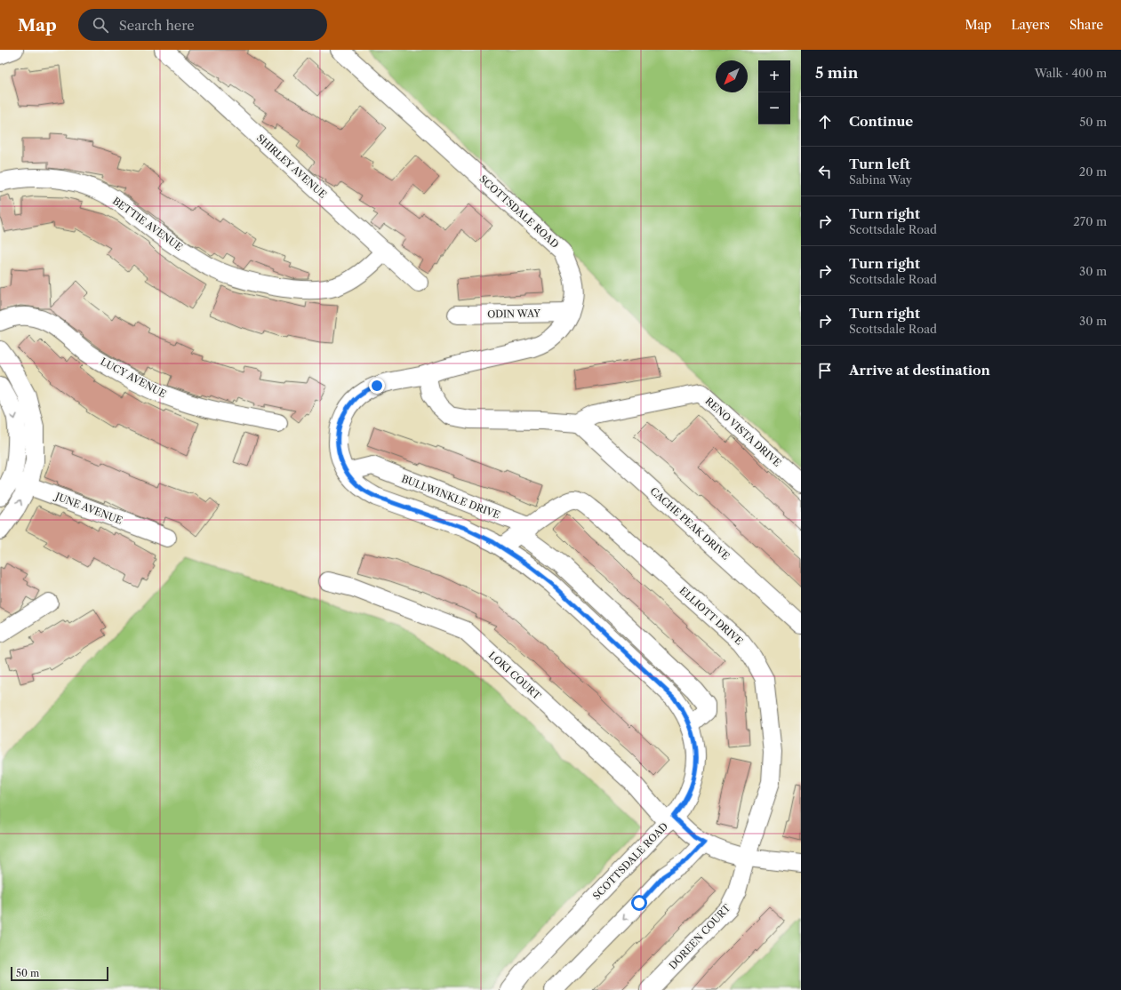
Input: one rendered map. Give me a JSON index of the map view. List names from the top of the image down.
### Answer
{
  "streets": {
    "street": [
      "SHIRLEY AVENUE",
      "SCOTTSDALE ROAD",
      "BETTIE AVENUE",
      "ODIN WAY",
      "LUCY AVENUE",
      "RENO VISTA DRIVE",
      "BULLWINKLE DRIVE",
      "JUNE AVENUE",
      "CACHE PEAK DRIVE",
      "ELLIOTT DRIVE",
      "LOKI COURT",
      "DOREEN COURT"
    ]
  },
  "crossings": [
    ["SHIRLEY AVENUE", "BETTIE AVENUE"],
    ["SCOTTSDALE ROAD", "ODIN WAY"],
    ["SCOTTSDALE ROAD", "BULLWINKLE DRIVE"],
    ["SCOTTSDALE ROAD", "ELLIOTT DRIVE"],
    ["SCOTTSDALE ROAD", "LOKI COURT"],
    ["RENO VISTA DRIVE", "CACHE PEAK DRIVE"],
    ["BULLWINKLE DRIVE", "ELLIOTT DRIVE"],
    ["ELLIOTT DRIVE", "LOKI COURT"],
    ["ELLIOTT DRIVE", "DOREEN COURT"],
    ["LOKI COURT", "DOREEN COURT"]
  ],
  "scale_bar": "50 m",
  "north": "bottom left",
  "page": {
    "header": "Map",
    "search": "Search here",
    "nav": ["Map", "Layers", "Share"],
    "heading": ["5 min", "Walk · 400 m"],
    "map_buttons": ["+", "−"],
    "list": [
      ["Continue", "50 m"],
      ["Turn left", "Sabina Way", "20 m"],
      ["Turn right", "Scottsdale Road", "270 m"],
      ["Turn right", "Scottsdale Road", "30 m"],
      ["Turn right", "Scottsdale Road", "30 m"],
      "Arrive at destination"
    ],
    "scale": "50 m"
  }
}
